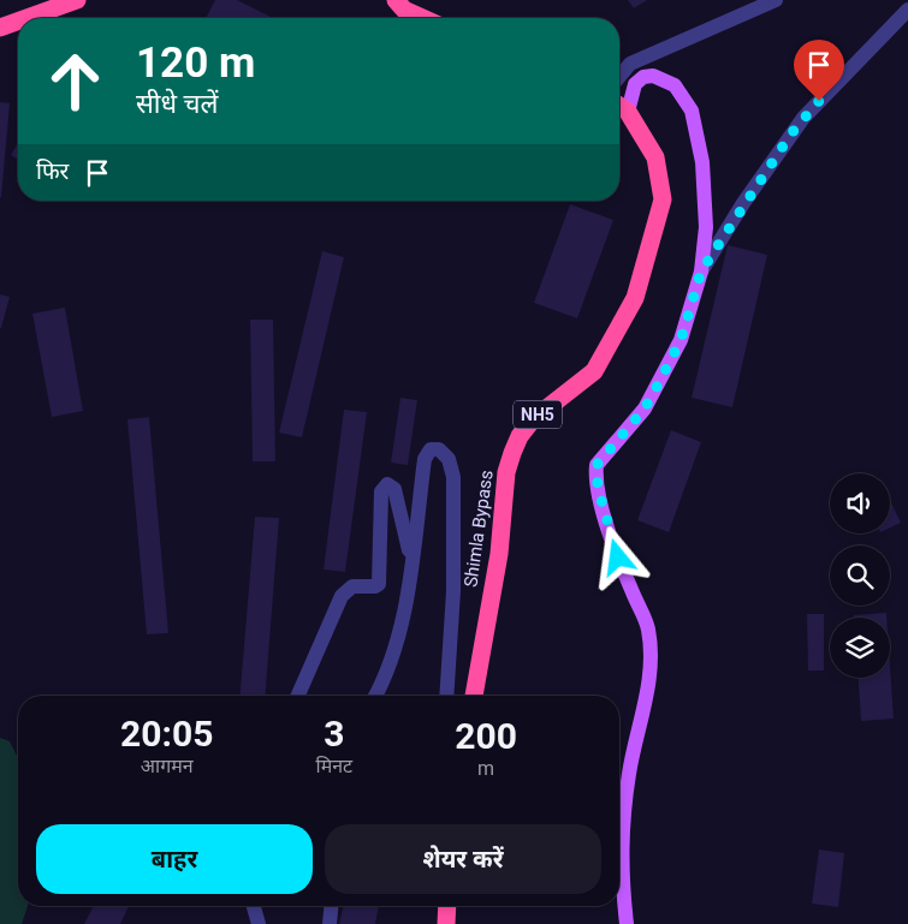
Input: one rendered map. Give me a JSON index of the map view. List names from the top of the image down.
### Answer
{
  "streets": {
    "highway": ["NH5", "Shimla Bypass"]
  },
  "crossings": [
    ["NH5", "Shimla Bypass"]
  ],
  "page": {
    "turn": ["120 m", "सीधे चलें"],
    "then": "फिर",
    "eta": [
      "20:05",
      "आगमन",
      "3",
      "मिनट",
      "200",
      "m"
    ],
    "buttons": ["बाहर", "शेयर करें"]
  }
}
